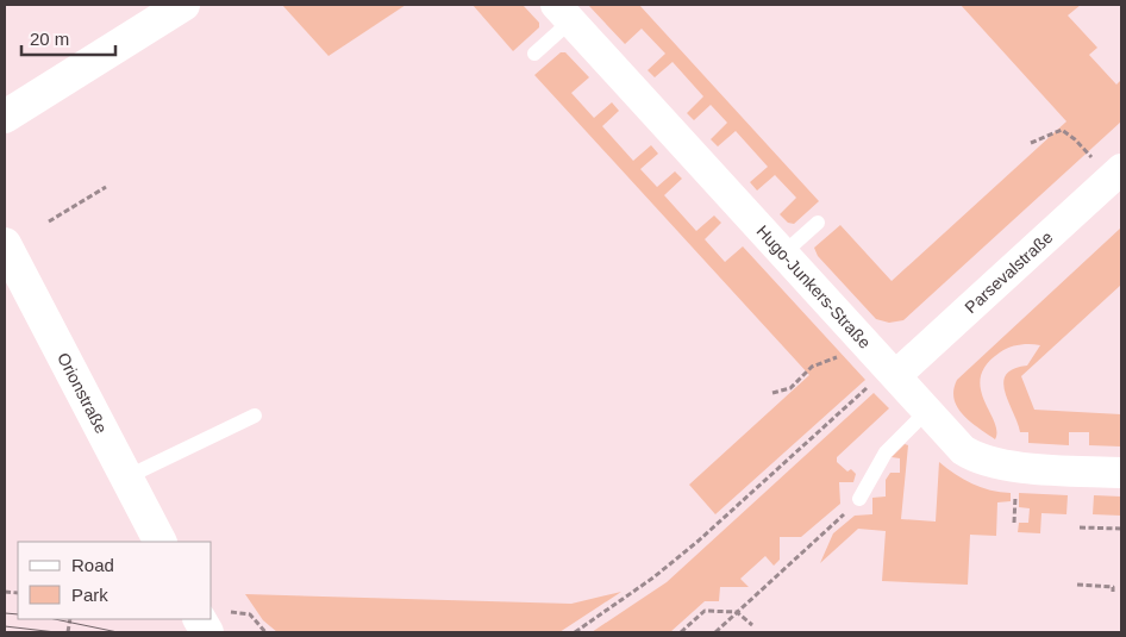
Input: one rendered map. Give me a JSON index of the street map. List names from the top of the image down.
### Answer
{
  "streets": {
    "street": ["Parsevalstraße", "Hugo-Junkers-Straße", "Orionstraße"]
  },
  "crossings": [
    ["Parsevalstraße", "Hugo-Junkers-Straße"]
  ],
  "legend": ["Road", "Park"],
  "scale_bar": "20 m"
}
